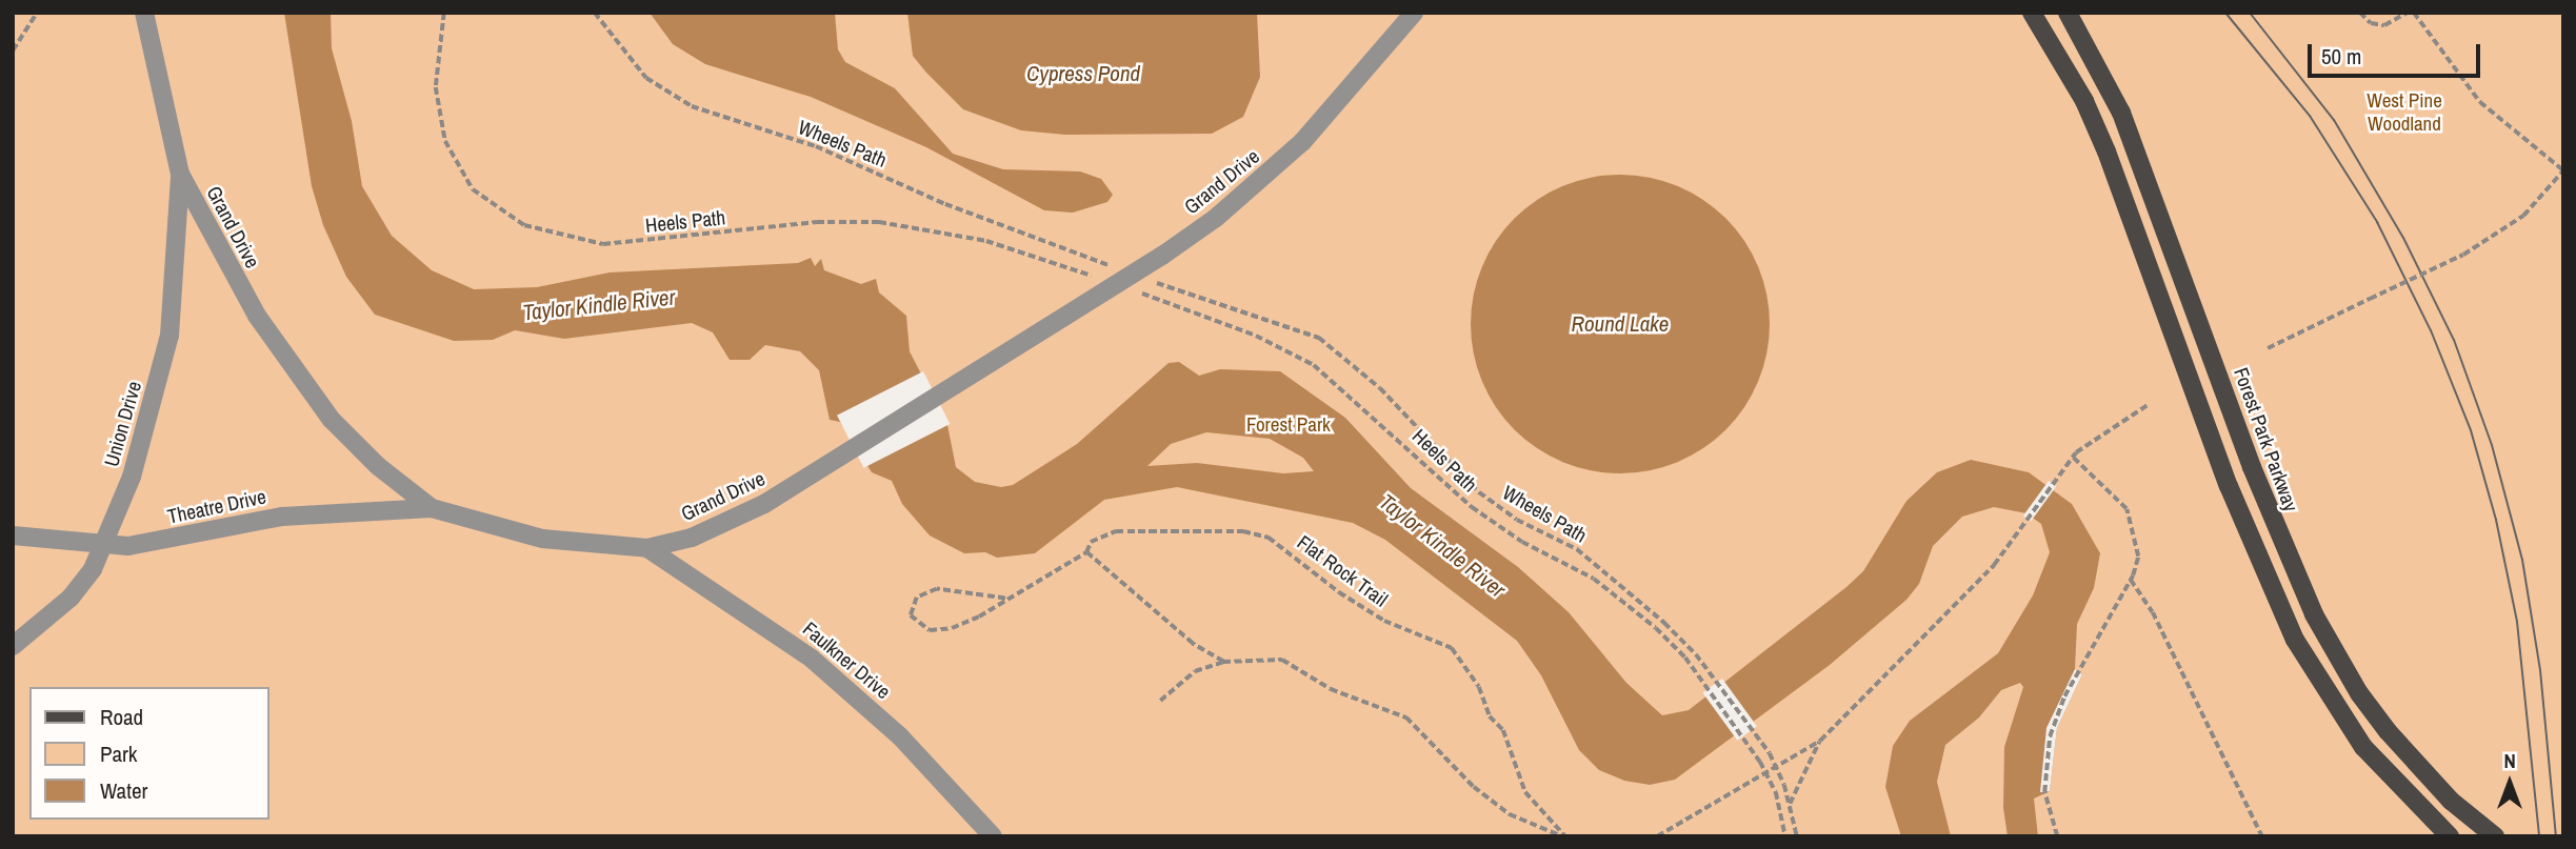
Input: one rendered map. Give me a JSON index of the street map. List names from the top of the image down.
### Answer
{
  "streets": {
    "main road": ["Forest Park Parkway"],
    "street": [
      "Grand Drive",
      "Union Drive",
      "Theatre Drive",
      "Faulkner Drive"
    ],
    "path": ["Wheels Path", "Heels Path", "Flat Rock Trail"]
  },
  "crossings": [
    ["Grand Drive", "Union Drive"],
    ["Grand Drive", "Theatre Drive"],
    ["Grand Drive", "Faulkner Drive"],
    ["Union Drive", "Theatre Drive"]
  ],
  "water": ["Cypress Pond", "Taylor Kindle River", "Round Lake"],
  "parks": ["West Pine Woodland", "Forest Park"],
  "legend": ["Road", "Park", "Water"],
  "scale_bar": "50 m",
  "north": "top"
}
